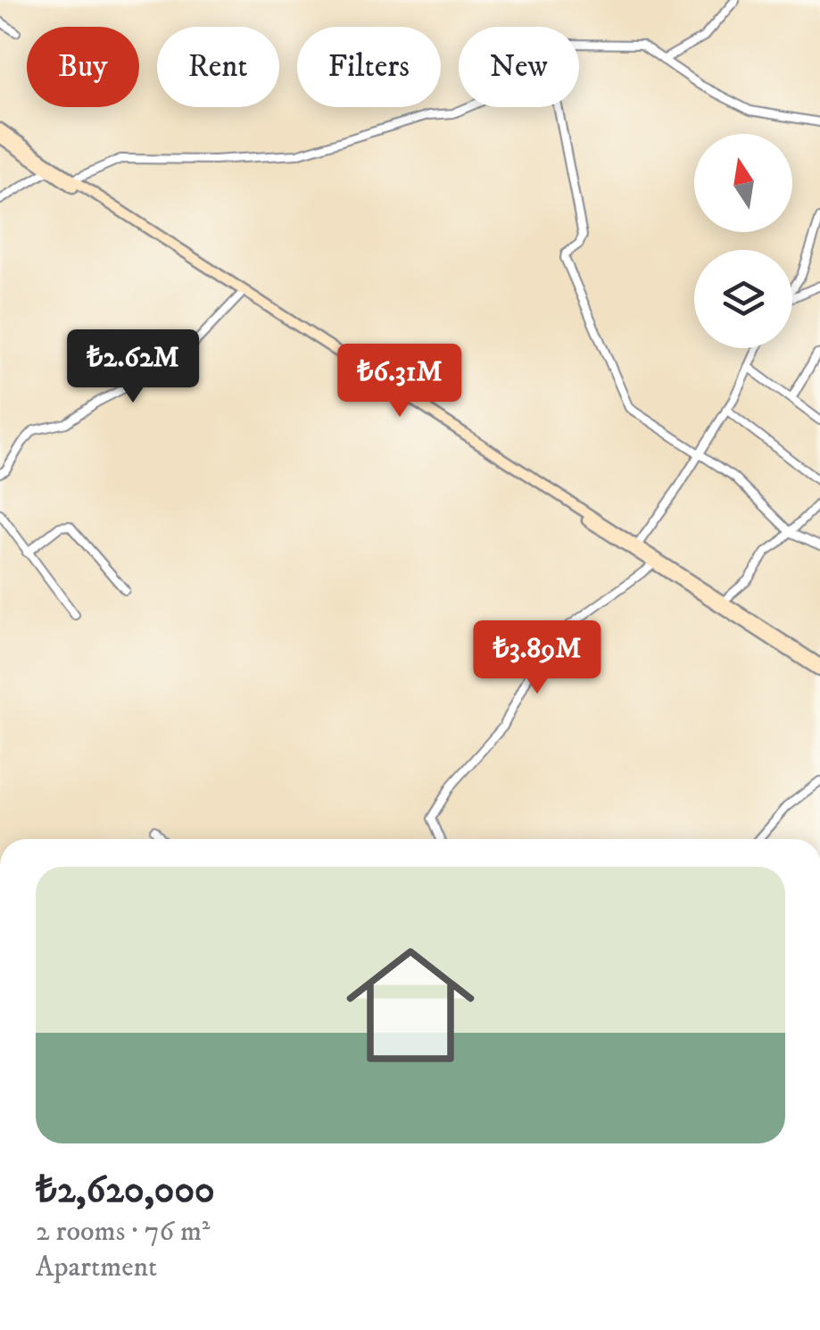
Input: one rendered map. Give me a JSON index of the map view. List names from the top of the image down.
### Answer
{
  "north": "top",
  "page": {
    "chip": [
      "Buy",
      "Rent",
      "Filters",
      "New"
    ],
    "price": ["₺2.62M", "₺6.31M", "₺3.89M"],
    "list": [
      {
        "name": "₺2,620,000",
        "note": "2 rooms · 76 m² · Apartment"
      }
    ]
  }
}
